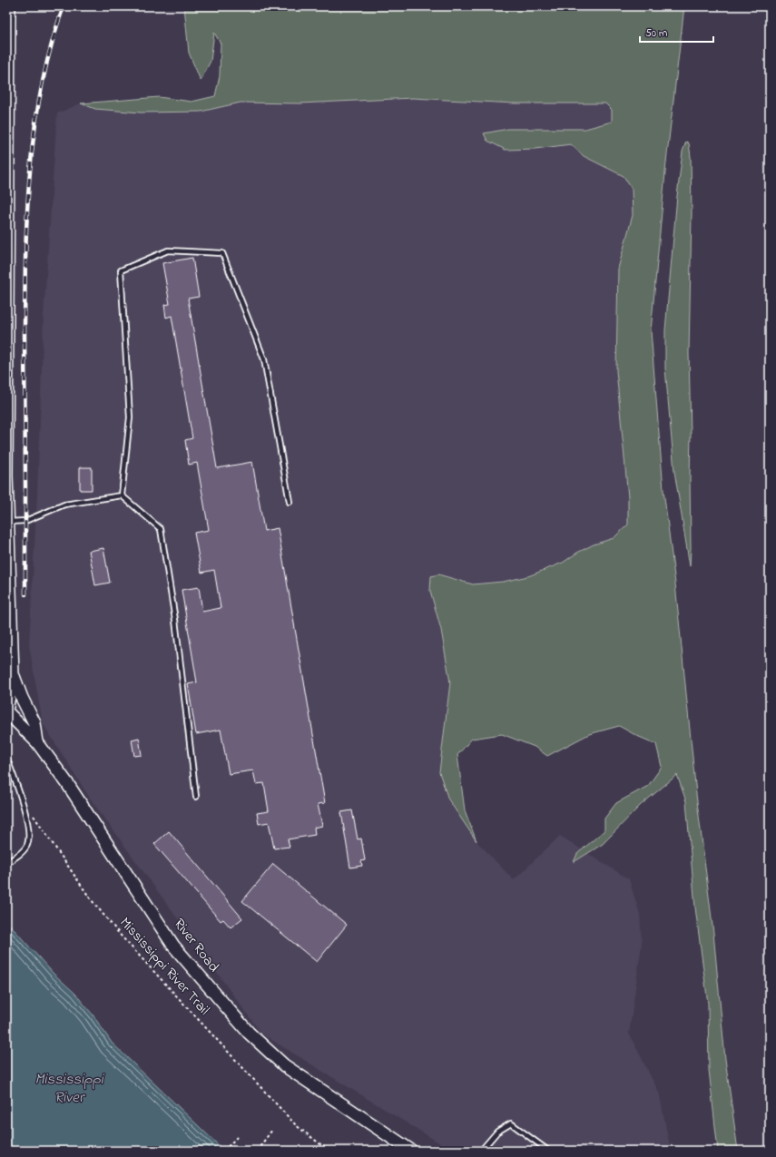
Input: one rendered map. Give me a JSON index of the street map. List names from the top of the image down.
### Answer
{
  "streets": {
    "main road": ["River Road"],
    "path": ["Mississippi River Trail"]
  },
  "water": ["Mississippi River"],
  "scale_bar": "50 m"
}
